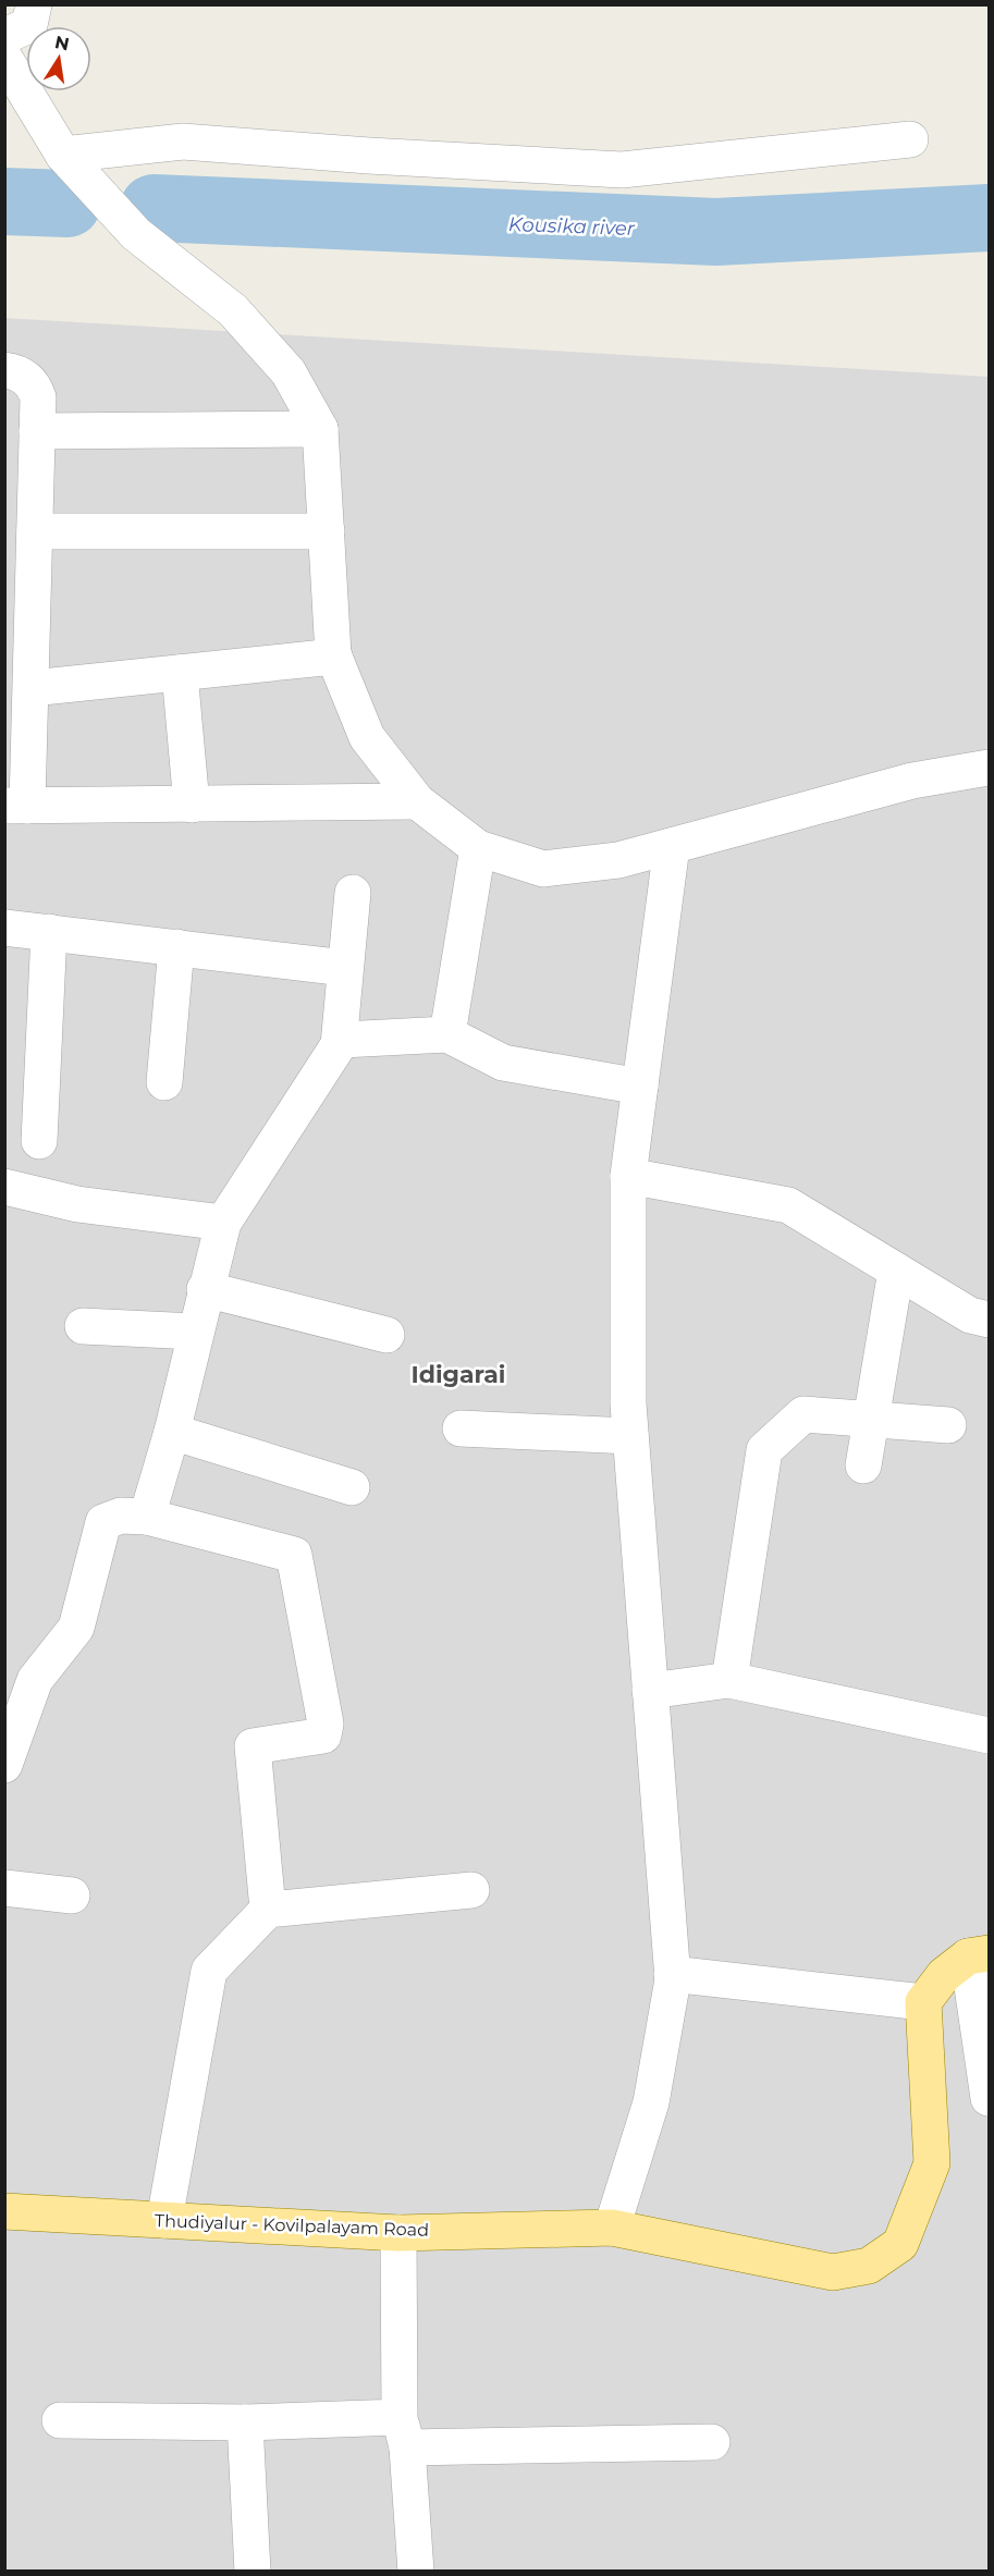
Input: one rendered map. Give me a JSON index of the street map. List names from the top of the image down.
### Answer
{
  "streets": {
    "main road": ["Thudiyalur - Kovilpalayam Road"]
  },
  "districts": ["Idigarai"],
  "water": ["Kousika river"],
  "north": "top"
}
